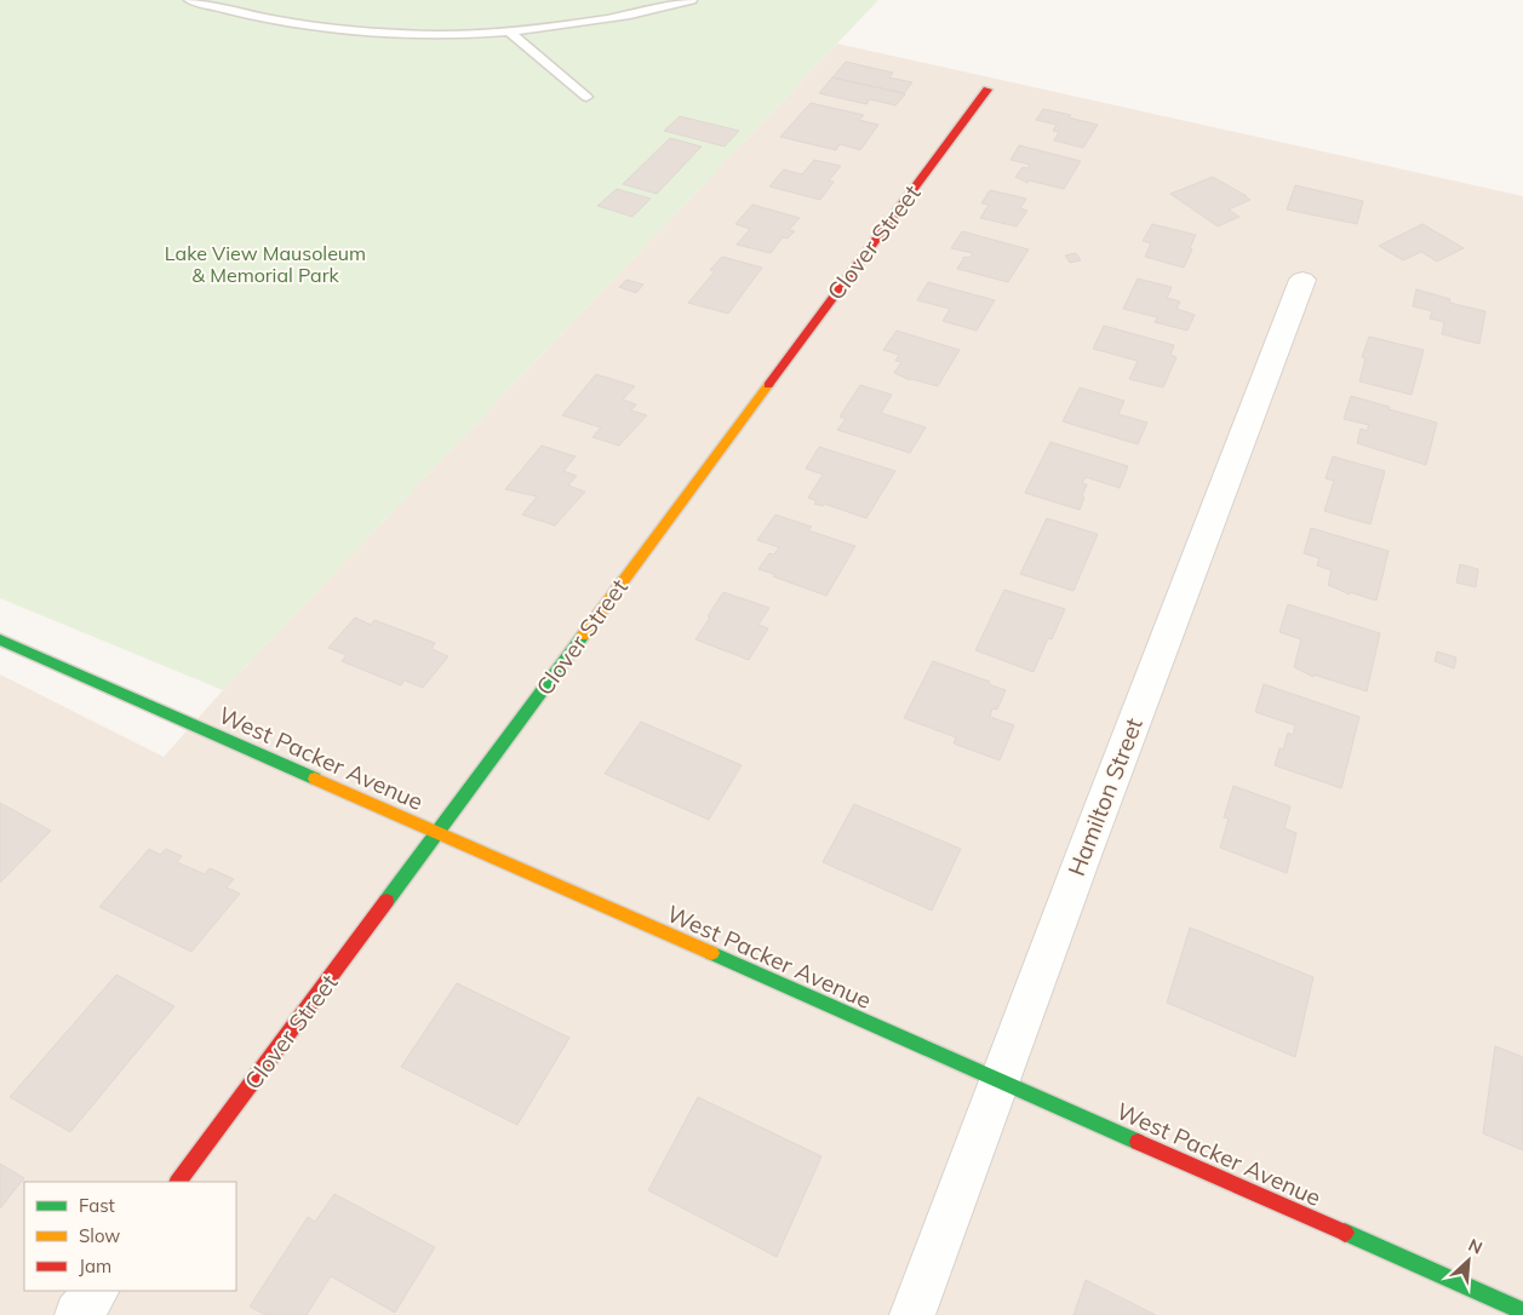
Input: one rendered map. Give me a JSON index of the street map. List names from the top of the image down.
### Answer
{
  "streets": {
    "street": ["Clover Street", "West Packer Avenue", "Hamilton Street"]
  },
  "crossings": [
    ["Clover Street", "West Packer Avenue"],
    ["West Packer Avenue", "Hamilton Street"]
  ],
  "parks": ["Lake View Mausoleum & Memorial Park"],
  "legend": ["Fast", "Slow", "Jam"],
  "north": "top right"
}
